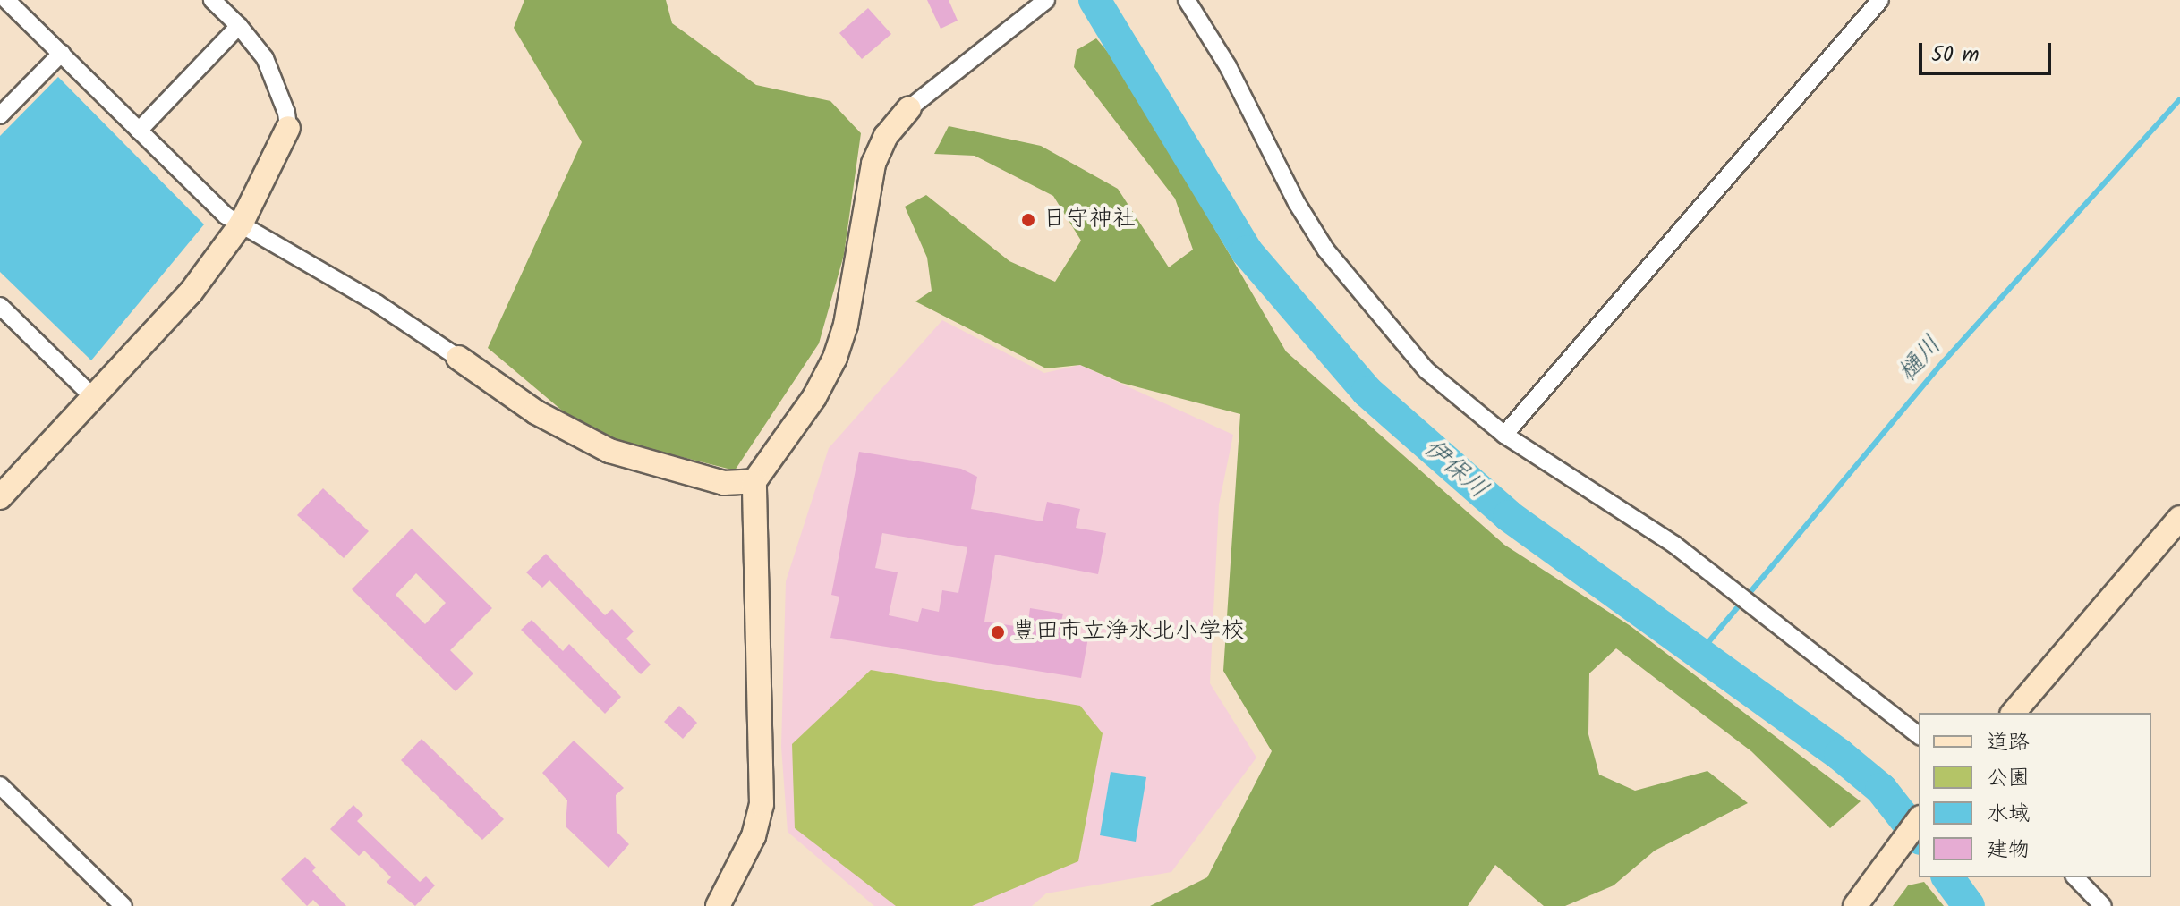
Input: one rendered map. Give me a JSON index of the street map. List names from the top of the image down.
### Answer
{
  "water": ["樋川", "伊保川"],
  "places": ["日守神社", "豊田市立浄水北小学校"],
  "legend": [
    "道路",
    "公園",
    "水域",
    "建物"
  ],
  "scale_bar": "50 m"
}
